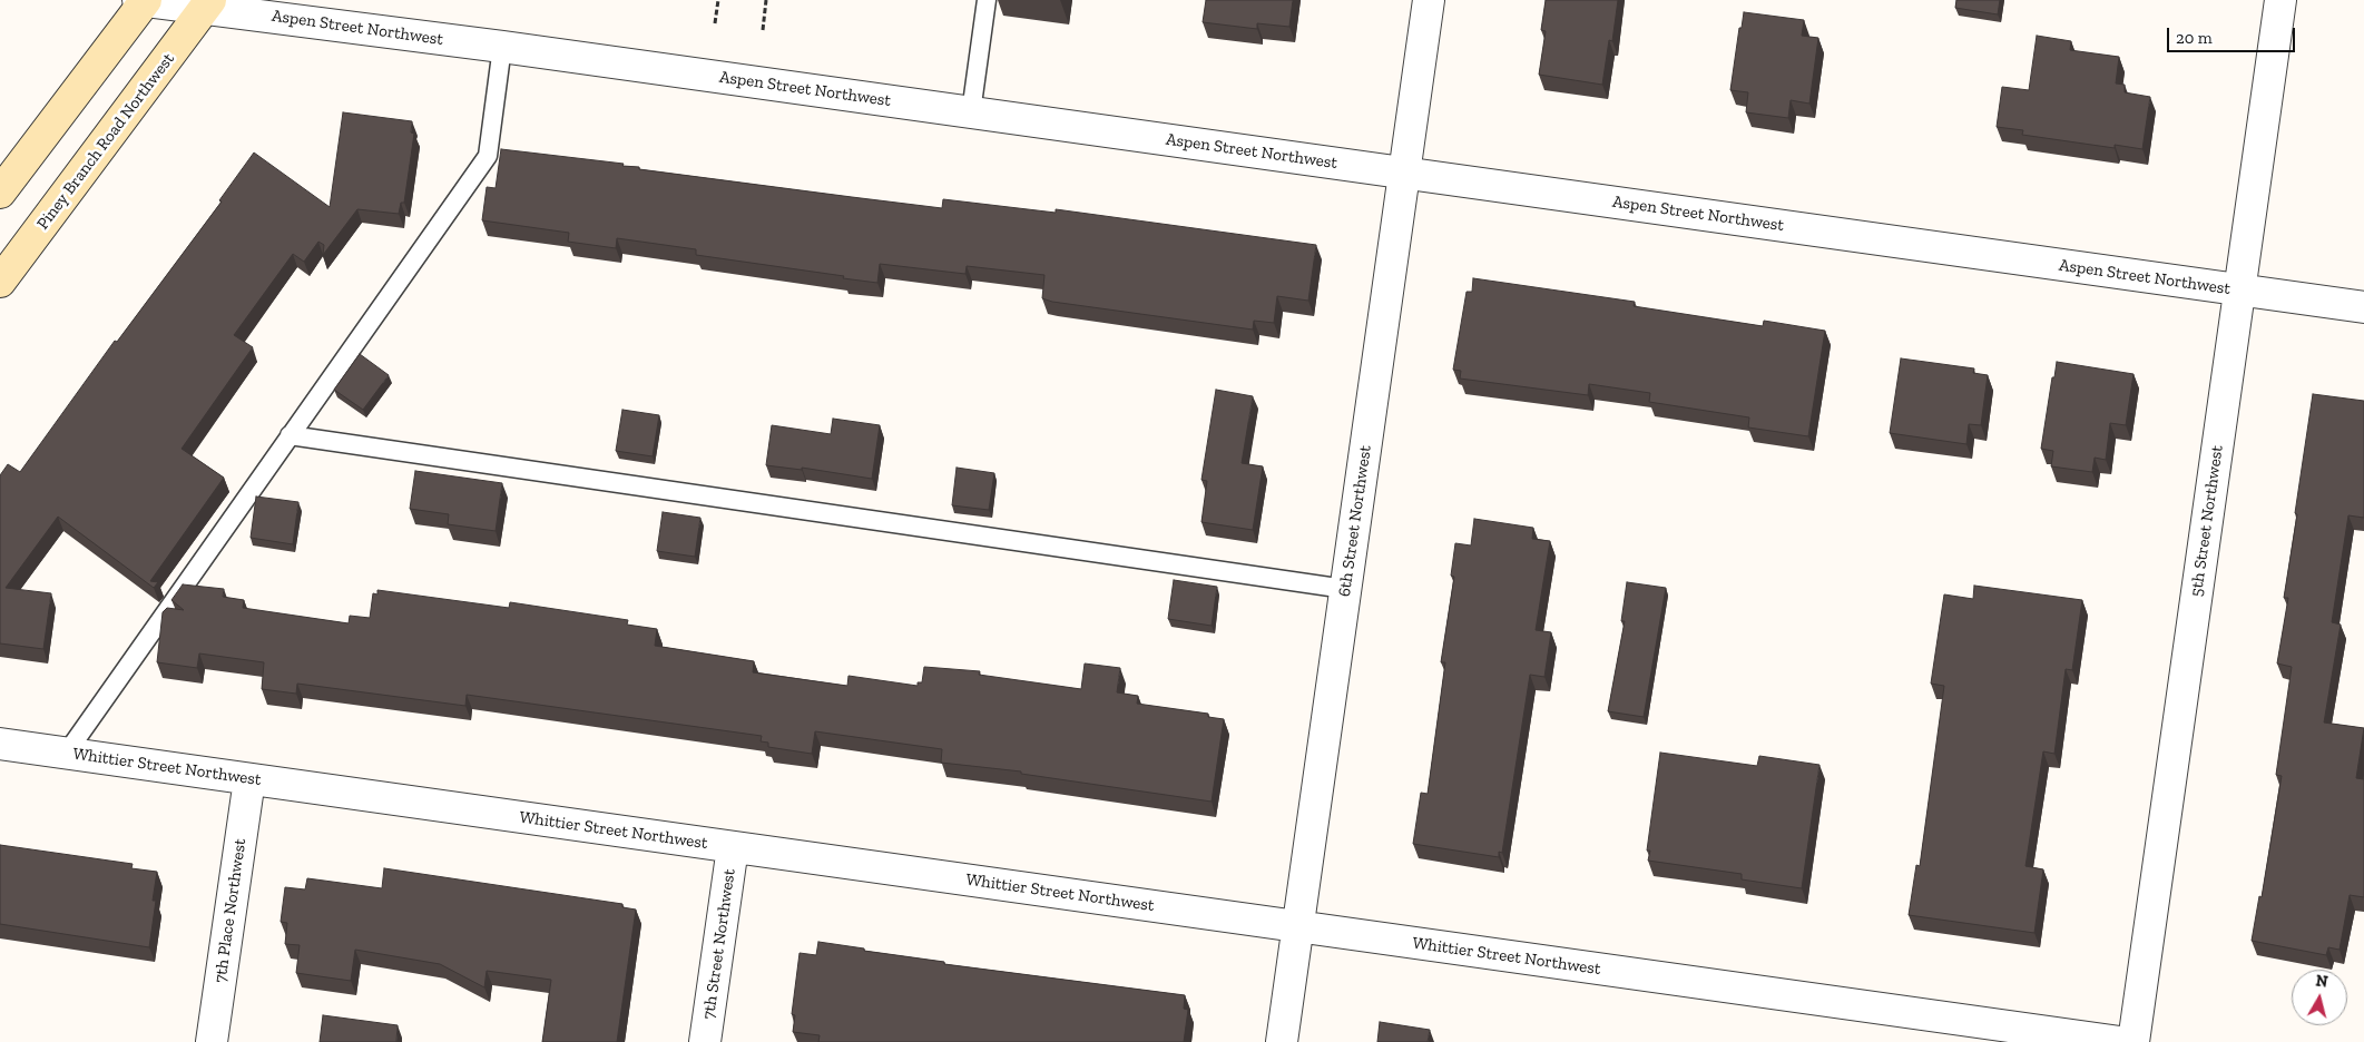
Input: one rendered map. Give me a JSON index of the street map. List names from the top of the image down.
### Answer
{
  "streets": {
    "main road": ["Piney Branch Road Northwest"],
    "street": [
      "Aspen Street Northwest",
      "6th Street Northwest",
      "5th Street Northwest",
      "Whittier Street Northwest",
      "7th Place Northwest",
      "7th Street Northwest"
    ]
  },
  "crossings": [
    ["Aspen Street Northwest", "Piney Branch Road Northwest"],
    ["Aspen Street Northwest", "6th Street Northwest"],
    ["Aspen Street Northwest", "5th Street Northwest"],
    ["6th Street Northwest", "Whittier Street Northwest"],
    ["Whittier Street Northwest", "7th Place Northwest"],
    ["Whittier Street Northwest", "7th Street Northwest"]
  ],
  "scale_bar": "20 m",
  "north": "top"
}
